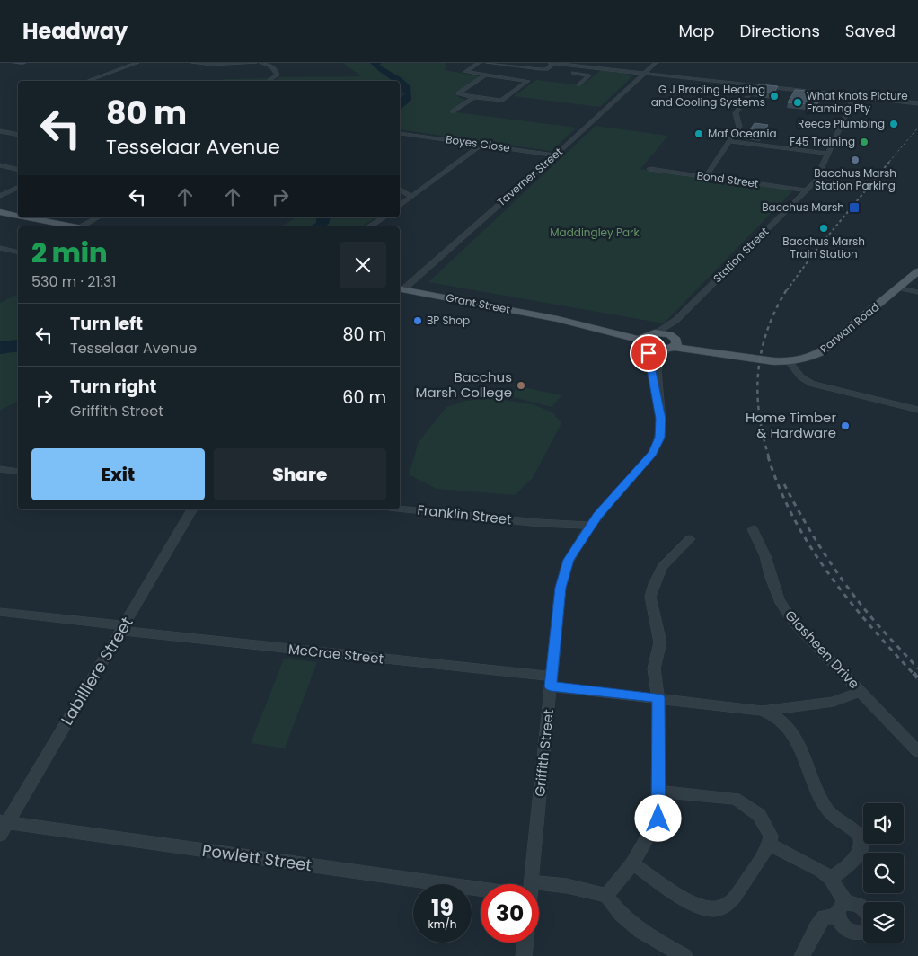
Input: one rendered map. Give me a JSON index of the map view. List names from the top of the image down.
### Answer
{
  "streets": {
    "main road": ["Grant Street", "Parwan Road"],
    "street": [
      "Boyes Close",
      "Taverner Street",
      "Bond Street",
      "Station Street",
      "Franklin Street",
      "Glasheen Drive",
      "McCrae Street",
      "Labilliere Street",
      "Griffith Street",
      "Powlett Street"
    ]
  },
  "crossings": [
    ["Boyes Close", "Taverner Street"],
    ["Taverner Street", "Grant Street"],
    ["Bond Street", "Station Street"],
    ["Station Street", "Grant Street"],
    ["Station Street", "Griffith Street"],
    ["Grant Street", "Griffith Street"],
    ["Parwan Road", "Griffith Street"],
    ["Franklin Street", "Griffith Street"],
    ["McCrae Street", "Labilliere Street"],
    ["McCrae Street", "Griffith Street"],
    ["Labilliere Street", "Powlett Street"]
  ],
  "parks": ["Maddingley Park"],
  "places": {
    "other": [
      "G J Brading Heating and Cooling Systems",
      "What Knots Picture Framing Pty",
      "Reece Plumbing",
      "Maf Oceania",
      "F45 Training",
      "Bacchus Marsh Station Parking",
      "Bacchus Marsh Train Station",
      "BP Shop",
      "Bacchus Marsh College",
      "Home Timber & Hardware"
    ],
    "transit": ["Bacchus Marsh"]
  },
  "page": {
    "header": "Headway",
    "nav": ["Map", "Directions", "Saved"],
    "turn": ["80 m", "Tesselaar Avenue"],
    "heading": ["2 min", "530 m · 21:31"],
    "list": [
      {
        "name": "Turn left",
        "note": "Tesselaar Avenue",
        "value": "80 m"
      },
      {
        "name": "Turn right",
        "note": "Griffith Street",
        "value": "60 m"
      }
    ],
    "buttons": ["Exit", "Share"],
    "speed": "19 km/h",
    "limit": "30"
  }
}
